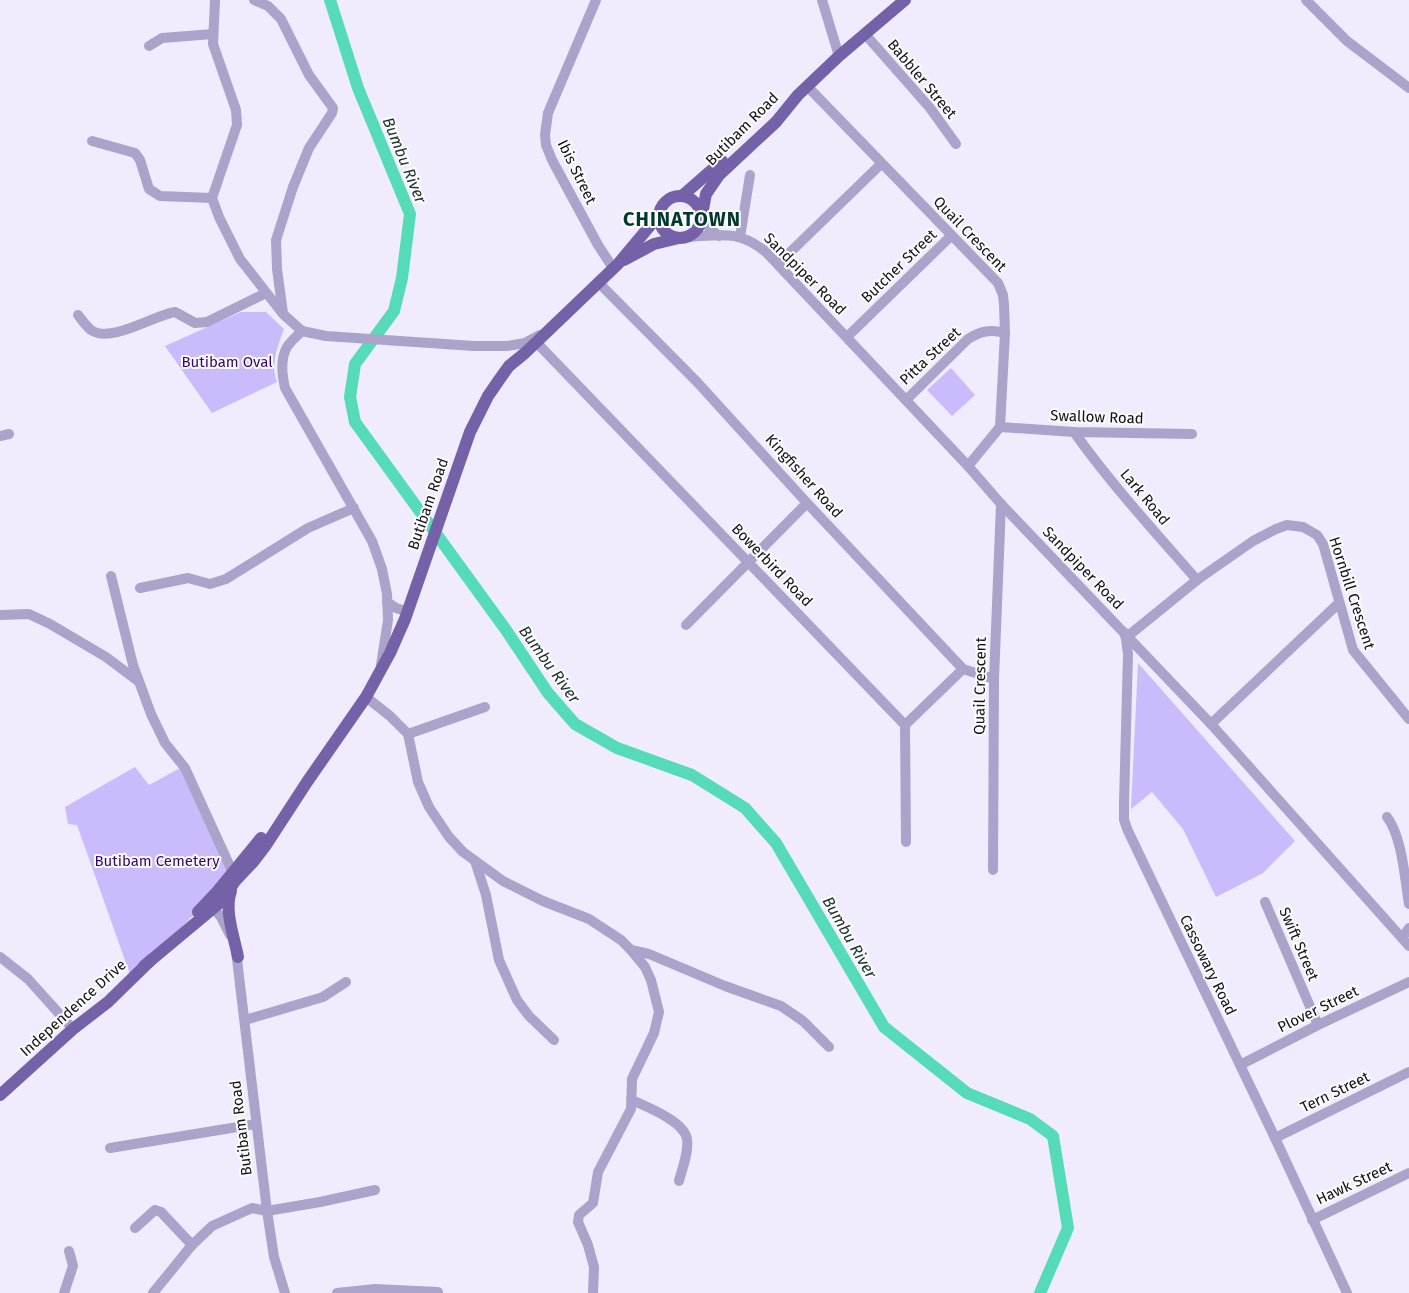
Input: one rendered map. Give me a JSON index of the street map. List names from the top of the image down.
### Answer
{
  "streets": {
    "main road": ["Butibam Road", "Independence Drive"],
    "street": [
      "Babbler Street",
      "Ibis Street",
      "Quail Crescent",
      "Butcher Street",
      "Sandpiper Road",
      "Pitta Street",
      "Swallow Road",
      "Kingfisher Road",
      "Lark Road",
      "Bowerbird Road",
      "Hornbill Crescent",
      "Swift Street",
      "Cassowary Road",
      "Plover Street",
      "Tern Street",
      "Hawk Street"
    ]
  },
  "crossings": [
    ["Babbler Street", "Butibam Road"],
    ["Butibam Road", "Ibis Street"],
    ["Butibam Road", "Quail Crescent"],
    ["Butibam Road", "Sandpiper Road"],
    ["Butibam Road", "Kingfisher Road"],
    ["Butibam Road", "Bowerbird Road"],
    ["Butibam Road", "Independence Drive"],
    ["Quail Crescent", "Butcher Street"],
    ["Quail Crescent", "Sandpiper Road"],
    ["Quail Crescent", "Pitta Street"],
    ["Quail Crescent", "Swallow Road"],
    ["Quail Crescent", "Kingfisher Road"],
    ["Butcher Street", "Sandpiper Road"],
    ["Sandpiper Road", "Pitta Street"],
    ["Sandpiper Road", "Hornbill Crescent"],
    ["Sandpiper Road", "Cassowary Road"],
    ["Swallow Road", "Lark Road"],
    ["Lark Road", "Hornbill Crescent"],
    ["Hornbill Crescent", "Cassowary Road"],
    ["Swift Street", "Plover Street"],
    ["Cassowary Road", "Plover Street"],
    ["Cassowary Road", "Tern Street"],
    ["Cassowary Road", "Hawk Street"]
  ],
  "districts": ["CHINATOWN"],
  "water": ["Bumbu River"],
  "parks": ["Butibam Oval", "Butibam Cemetery"]
}
